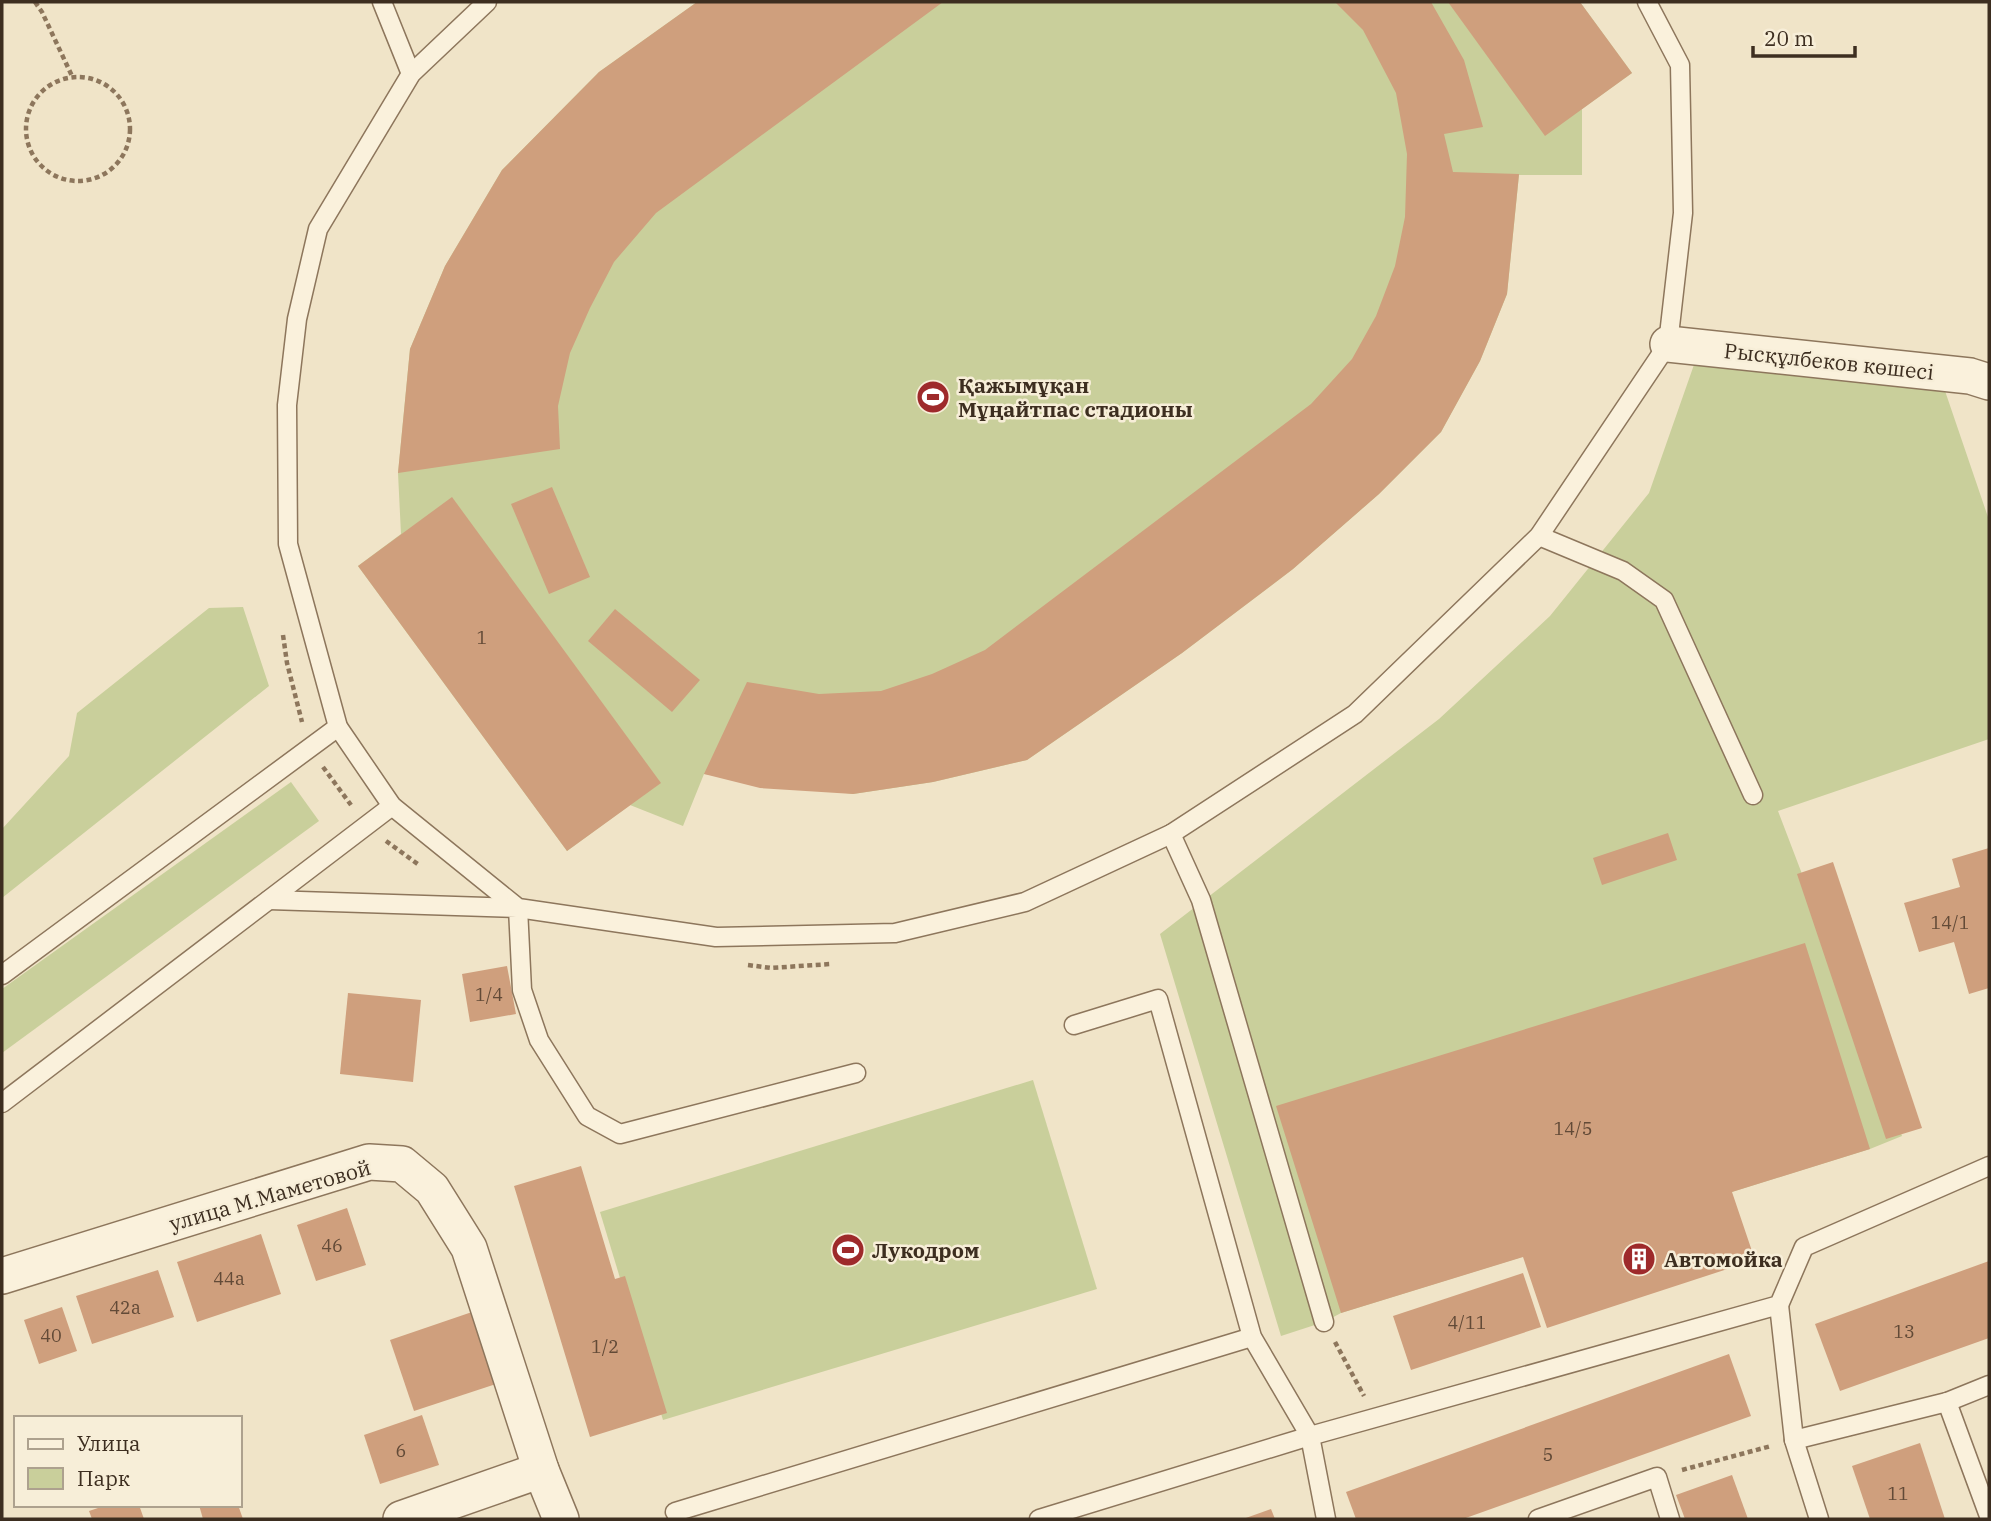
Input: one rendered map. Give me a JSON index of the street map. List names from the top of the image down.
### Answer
{
  "streets": {
    "street": ["Рысқұлбеков көшесі", "улица М.Маметовой"]
  },
  "places": {
    "sports": ["Қажымұқан Мұңайтпас стадионы", "Лукодром"],
    "building": ["Автомойка"]
  },
  "house_numbers": [
    "1",
    "14/1",
    "1/4",
    "14/5",
    "46",
    "44а",
    "42а",
    "4/11",
    "13",
    "40",
    "1/2",
    "6",
    "5",
    "11"
  ],
  "legend": ["Улица", "Парк"],
  "scale_bar": "20 m"
}
